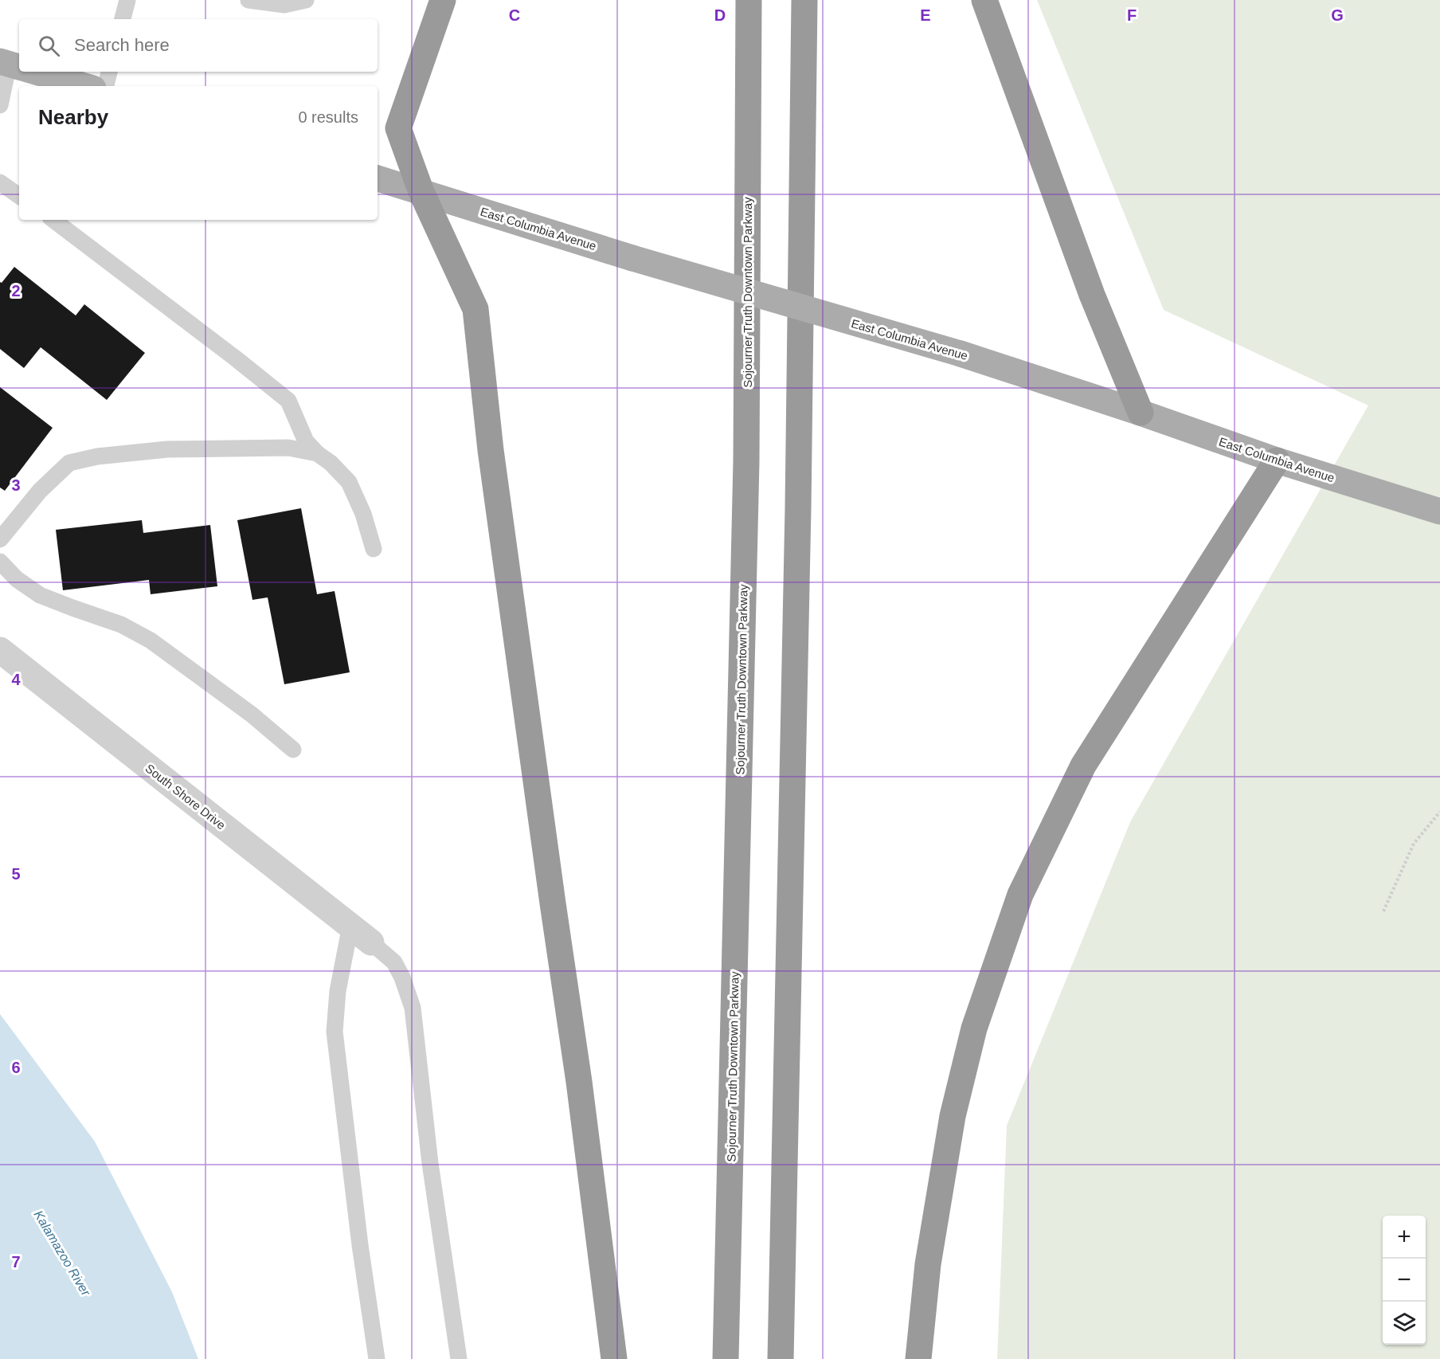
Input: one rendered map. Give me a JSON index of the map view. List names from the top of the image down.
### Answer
{
  "streets": {
    "highway": ["Sojourner Truth Downtown Parkway"],
    "main road": ["East Columbia Avenue"],
    "street": ["South Shore Drive"]
  },
  "water": ["Kalamazoo River"],
  "page": {
    "search": "Search here",
    "heading": ["Nearby", "0 results"],
    "map_buttons": ["+", "−"]
  },
  "grid": {
    "columns": [
      "C",
      "D",
      "E",
      "F",
      "G"
    ],
    "rows": [
      "2",
      "3",
      "4",
      "5",
      "6",
      "7"
    ]
  }
}
